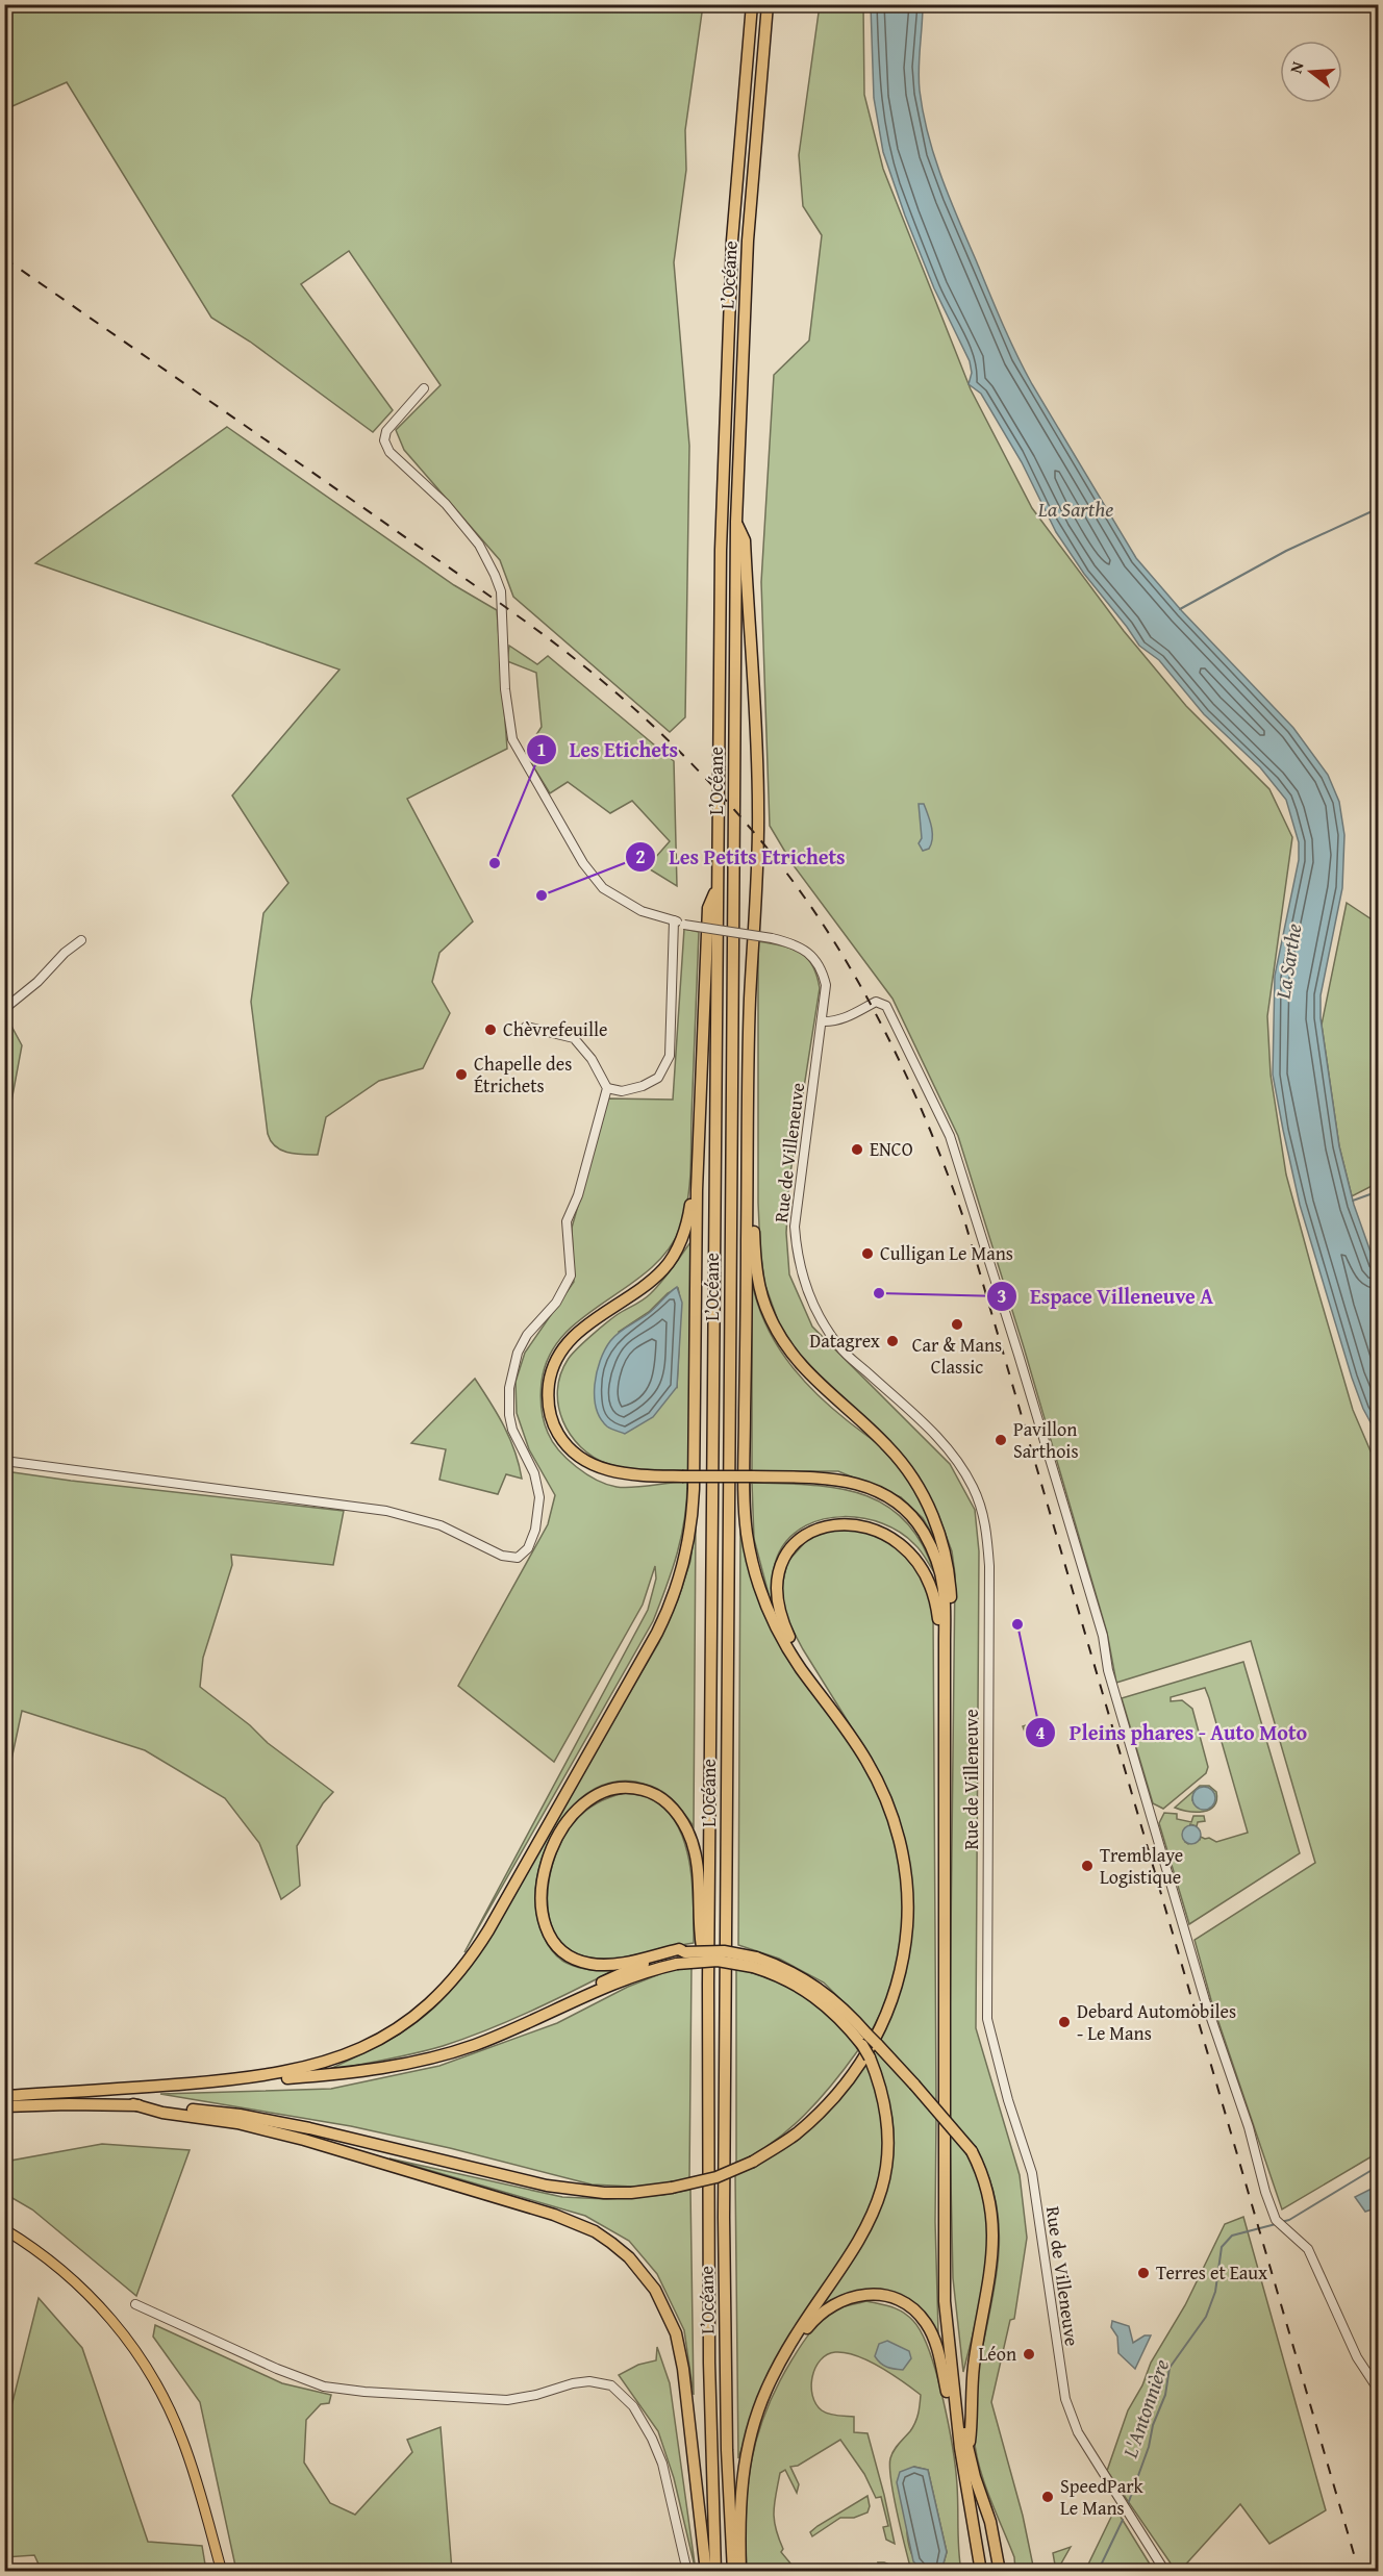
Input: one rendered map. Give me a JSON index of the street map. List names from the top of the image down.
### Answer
{
  "streets": {
    "highway": ["L’Océane"],
    "street": ["Rue de Villeneuve"]
  },
  "water": ["La Sarthe", "L'Antonnière"],
  "places": [
    "Les Etichets",
    "Les Petits Etrichets",
    "Chèvrefeuille",
    "Chapelle des Étrichets",
    "ENCO",
    "Culligan Le Mans",
    "Espace Villeneuve A",
    "Car & Mans Classic",
    "Datagrex",
    "Pavillon Sarthois",
    "Pleins phares - Auto Moto",
    "Tremblaye Logistique",
    "Debard Automobiles - Le Mans",
    "Terres et Eaux",
    "Léon",
    "SpeedPark Le Mans"
  ],
  "north": "left"
}
